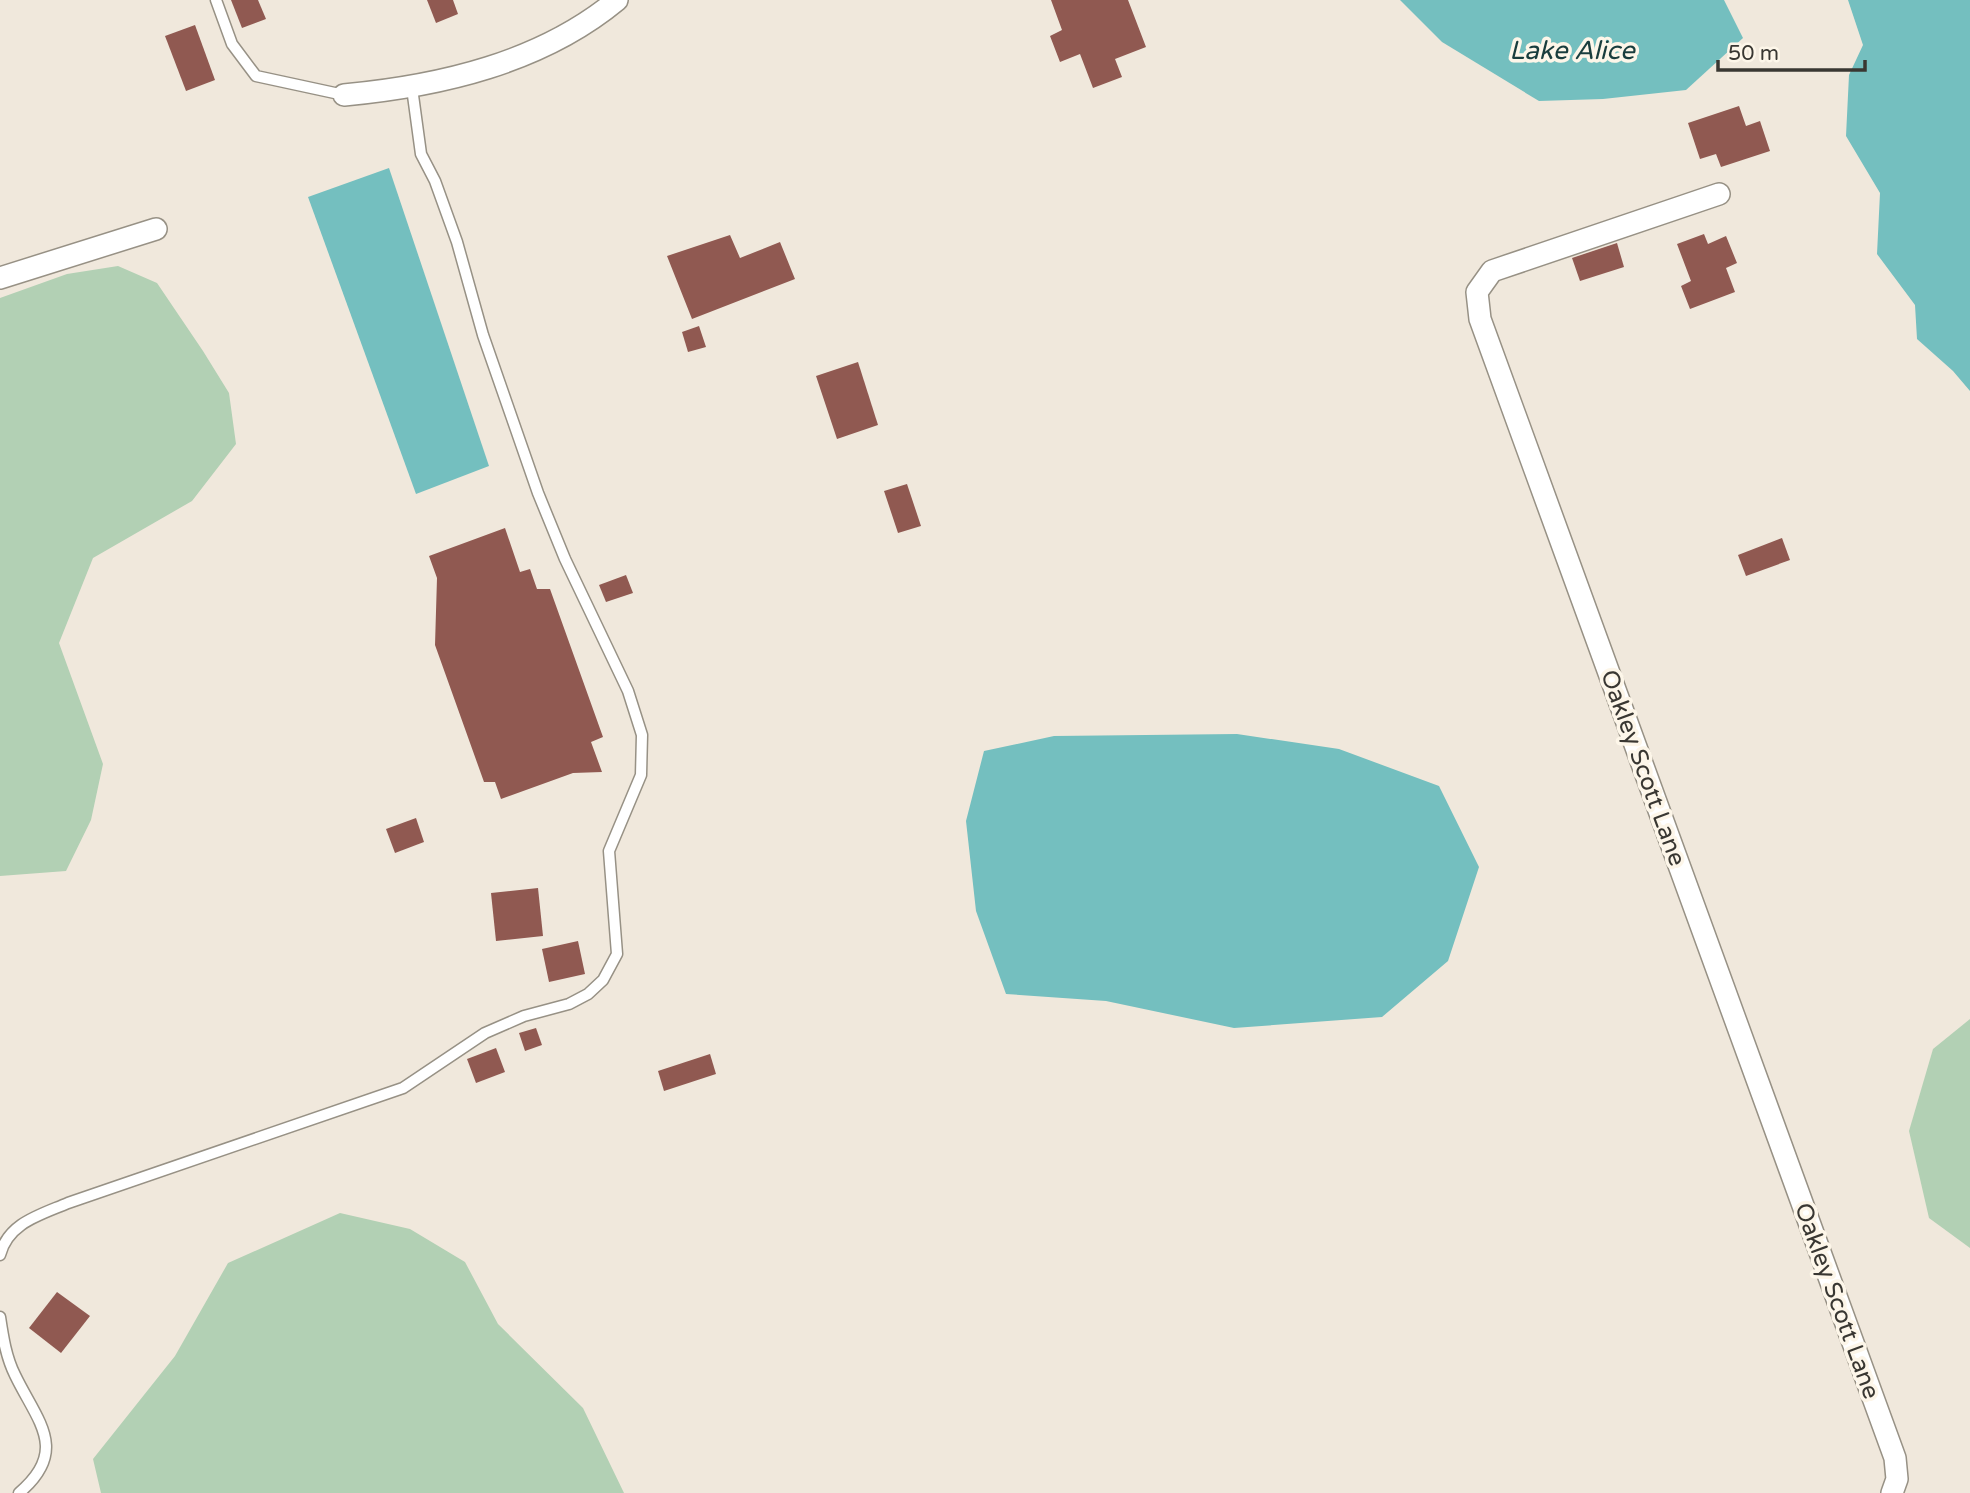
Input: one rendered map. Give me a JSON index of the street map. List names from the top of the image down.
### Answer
{
  "streets": {
    "street": ["Oakley Scott Lane"]
  },
  "water": ["Lake Alice"],
  "scale_bar": "50 m"
}
